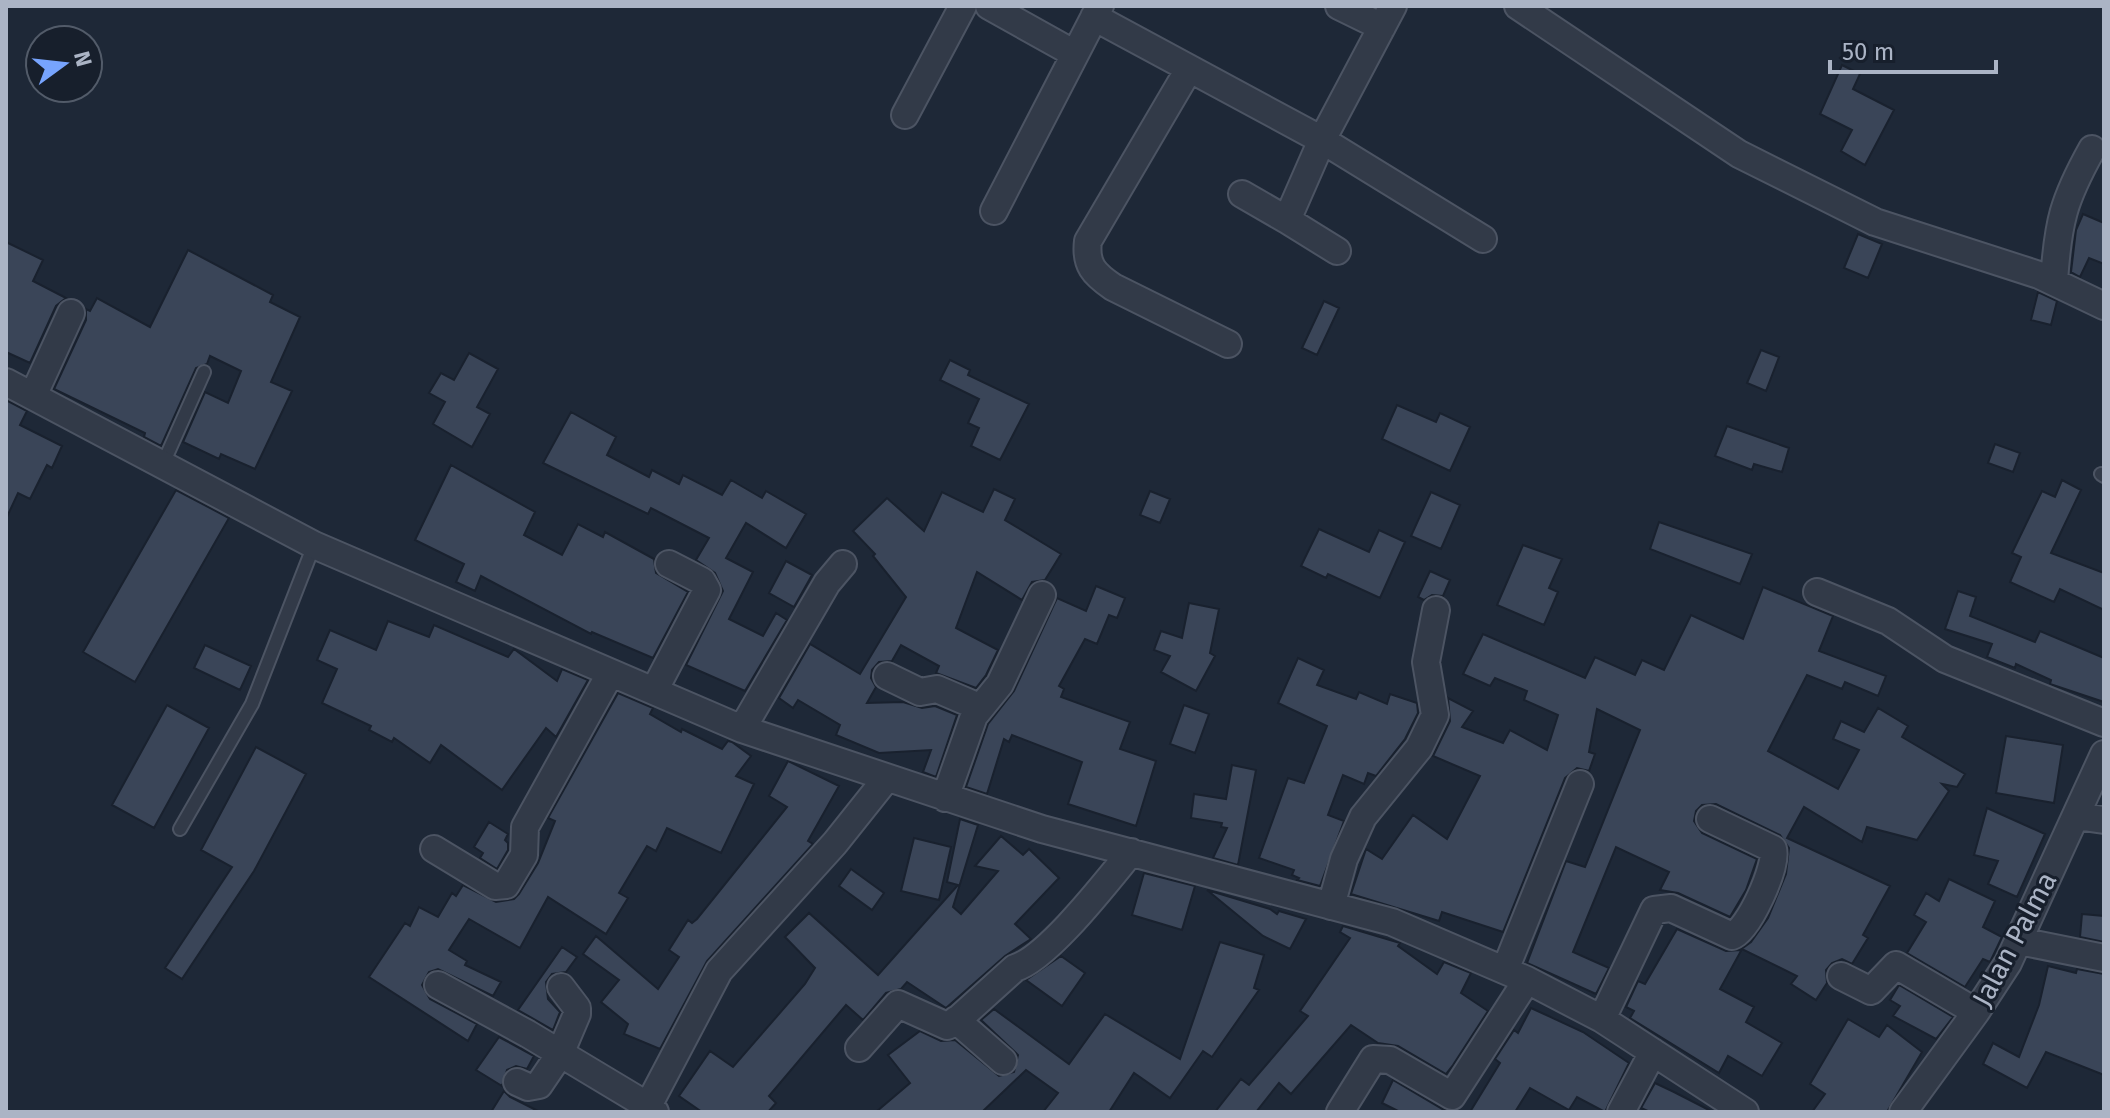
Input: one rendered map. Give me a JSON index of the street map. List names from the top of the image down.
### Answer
{
  "streets": {
    "street": ["Jalan Palma"]
  },
  "scale_bar": "50 m",
  "north": "right"
}
